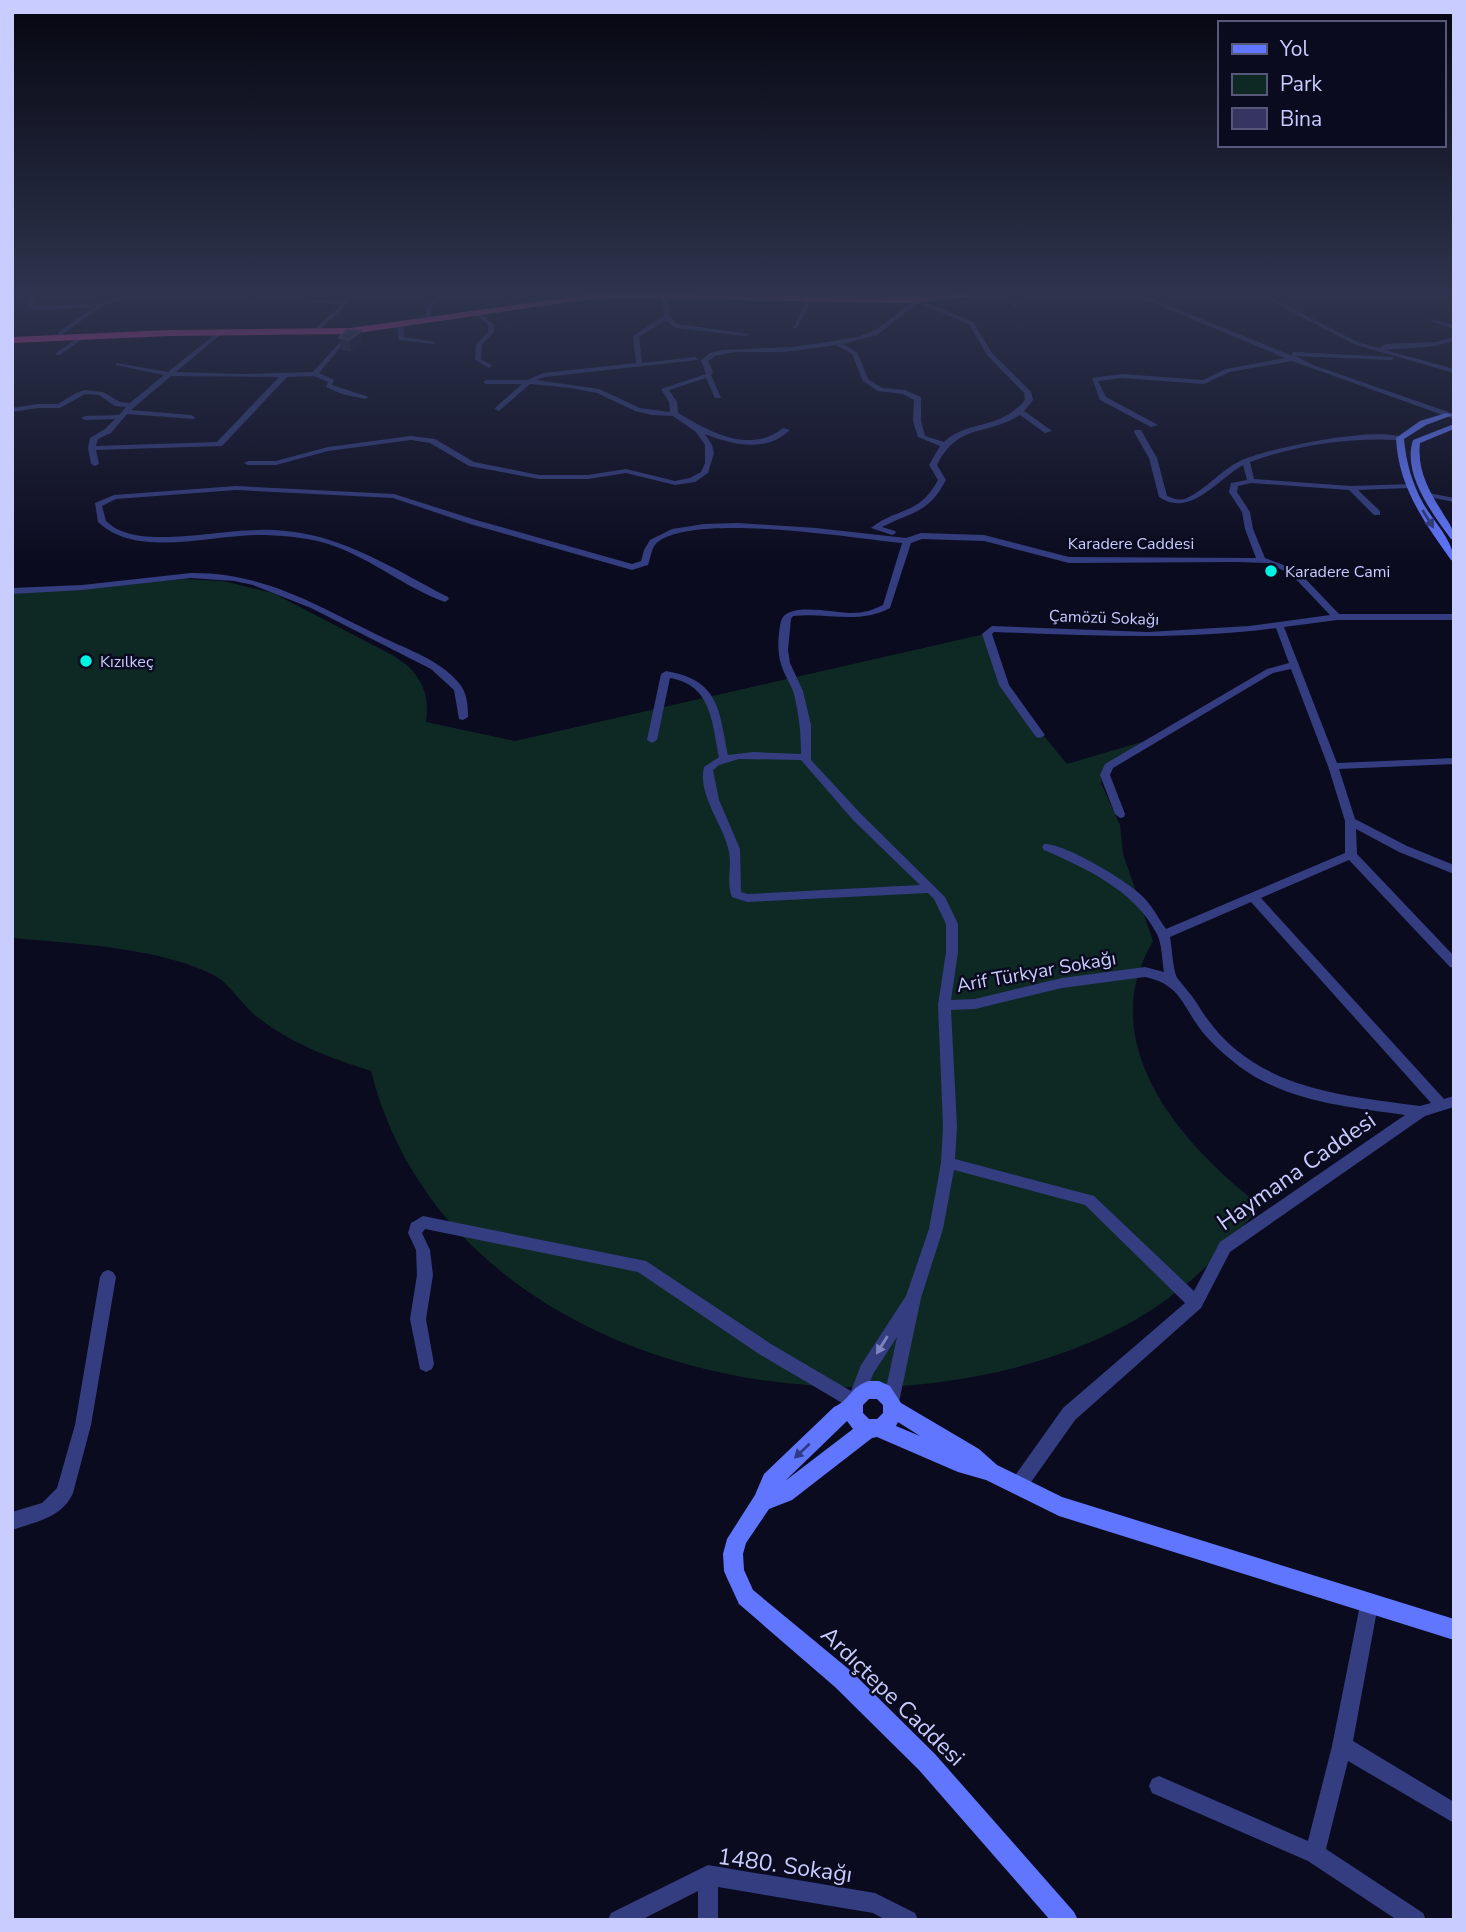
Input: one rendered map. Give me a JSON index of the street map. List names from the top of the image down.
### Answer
{
  "streets": {
    "street": [
      "Karadere Caddesi",
      "Çamözü Sokağı",
      "Arif Türkyar Sokağı",
      "Haymana Caddesi",
      "Ardıçtepe Caddesi",
      "1480. Sokağı"
    ]
  },
  "crossings": [
    ["Karadere Caddesi", "Çamözü Sokağı"]
  ],
  "places": ["Karadere Cami", "Kızılkeç"],
  "legend": ["Yol", "Park", "Bina"]
}
